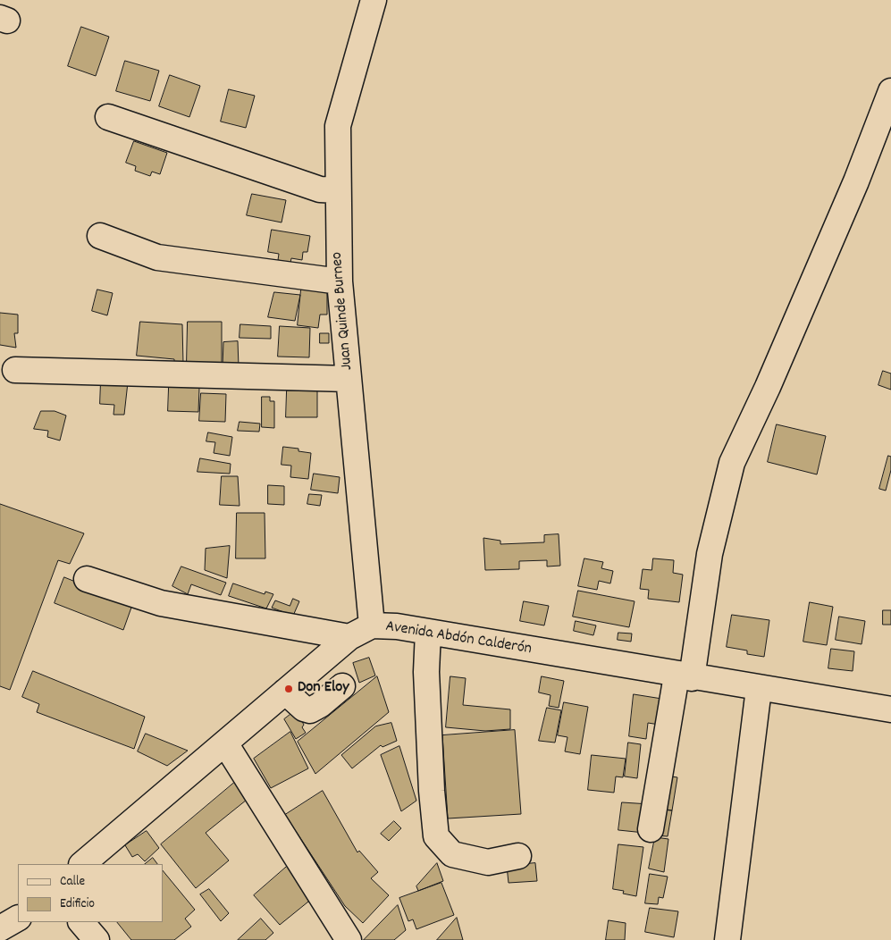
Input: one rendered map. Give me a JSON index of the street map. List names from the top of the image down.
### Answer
{
  "streets": {
    "street": ["Juan Quinde Burneo", "Avenida Abdón Calderón"]
  },
  "crossings": [
    ["Juan Quinde Burneo", "Avenida Abdón Calderón"]
  ],
  "places": ["Don Eloy"],
  "legend": ["Calle", "Edificio"]
}
